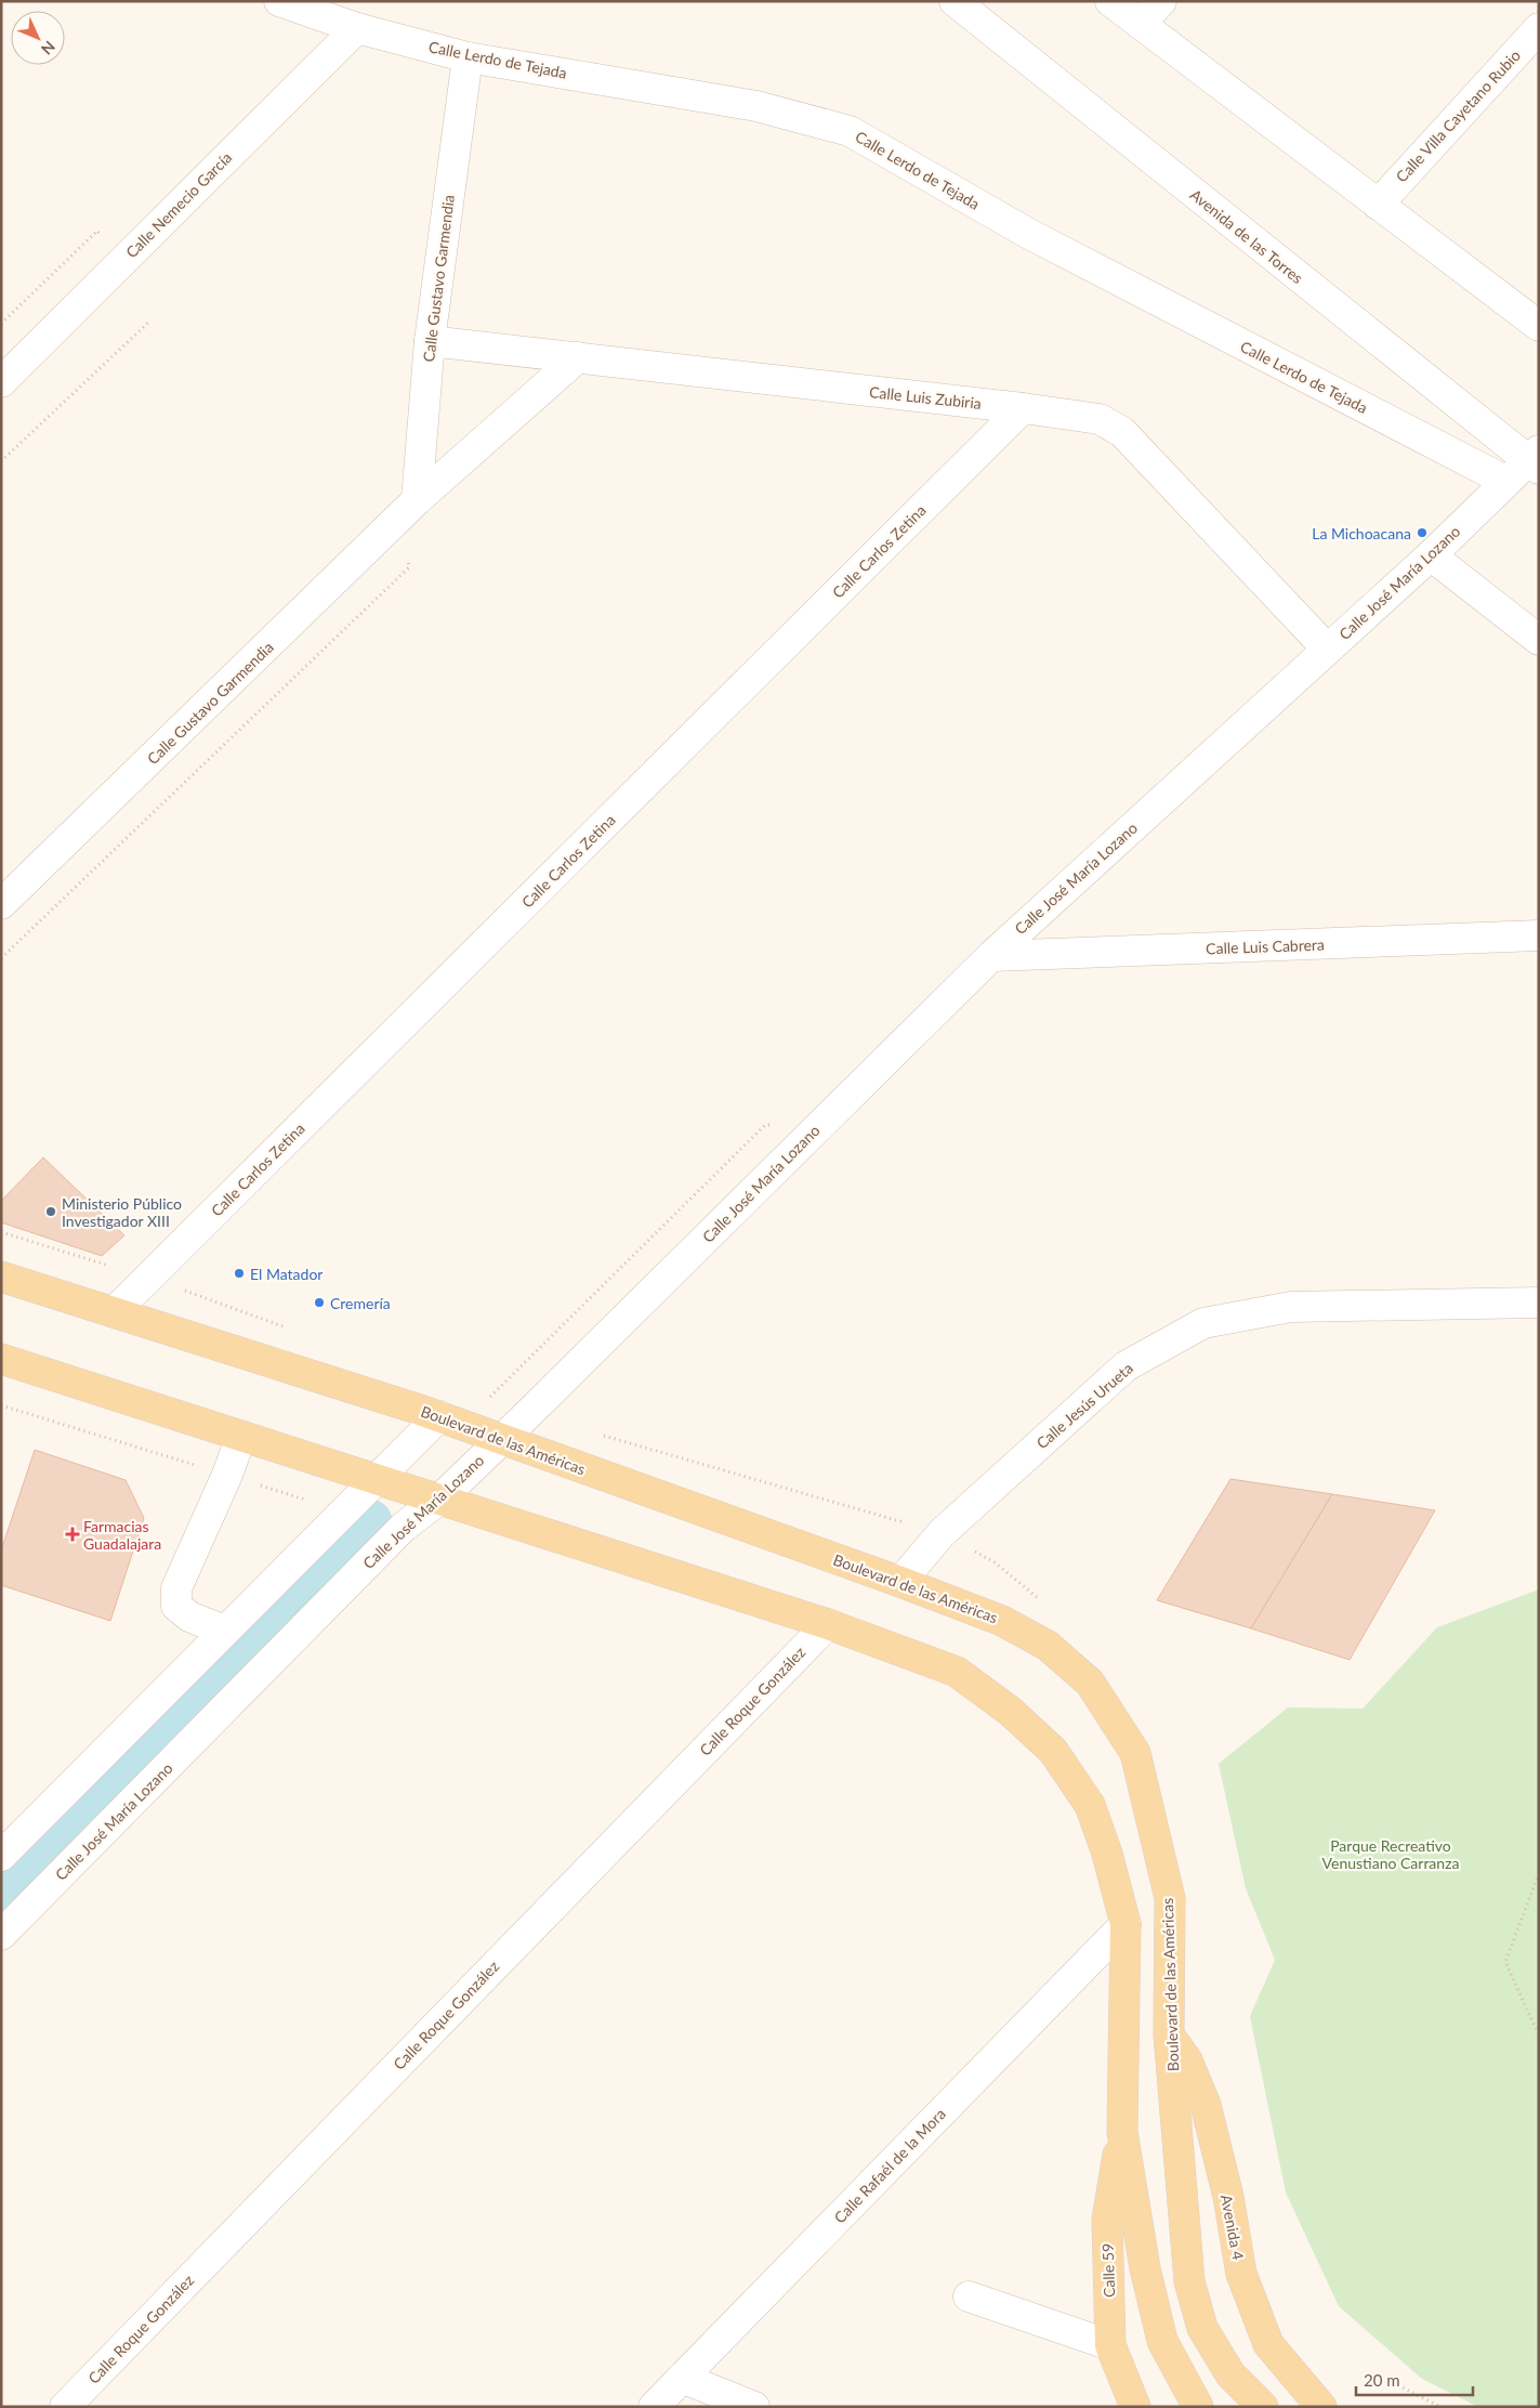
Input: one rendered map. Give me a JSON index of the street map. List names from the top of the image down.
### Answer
{
  "streets": {
    "main road": ["Boulevard de las Américas", "Avenida 4", "Calle 59"],
    "street": [
      "Calle Lerdo de Tejada",
      "Calle Villa Cayetano Rubio",
      "Calle Nemecio García",
      "Avenida de las Torres",
      "Calle Gustavo Garmendia",
      "Calle Luis Zubiria",
      "Calle Carlos Zetina",
      "Calle José María Lozano",
      "Calle Luis Cabrera",
      "Calle Jesús Urueta",
      "Calle Roque González",
      "Calle Rafaél de la Mora"
    ]
  },
  "crossings": [
    ["Calle Lerdo de Tejada", "Calle Nemecio García"],
    ["Calle Lerdo de Tejada", "Calle Gustavo Garmendia"],
    ["Calle Lerdo de Tejada", "Calle José María Lozano"],
    ["Avenida de las Torres", "Calle José María Lozano"],
    ["Calle Gustavo Garmendia", "Calle Luis Zubiria"],
    ["Calle Luis Zubiria", "Calle Carlos Zetina"],
    ["Calle Luis Zubiria", "Calle José María Lozano"],
    ["Calle Carlos Zetina", "Boulevard de las Américas"],
    ["Calle José María Lozano", "Calle Luis Cabrera"],
    ["Calle José María Lozano", "Boulevard de las Américas"],
    ["Calle Jesús Urueta", "Boulevard de las Américas"],
    ["Boulevard de las Américas", "Avenida 4"]
  ],
  "parks": ["Parque Recreativo Venustiano Carranza"],
  "places": {
    "other": [
      "La Michoacana",
      "Ministerio Público Investigador XIII",
      "El Matador",
      "Cremería"
    ],
    "health": ["Farmacias Guadalajara"]
  },
  "scale_bar": "20 m",
  "north": "bottom right"
}
